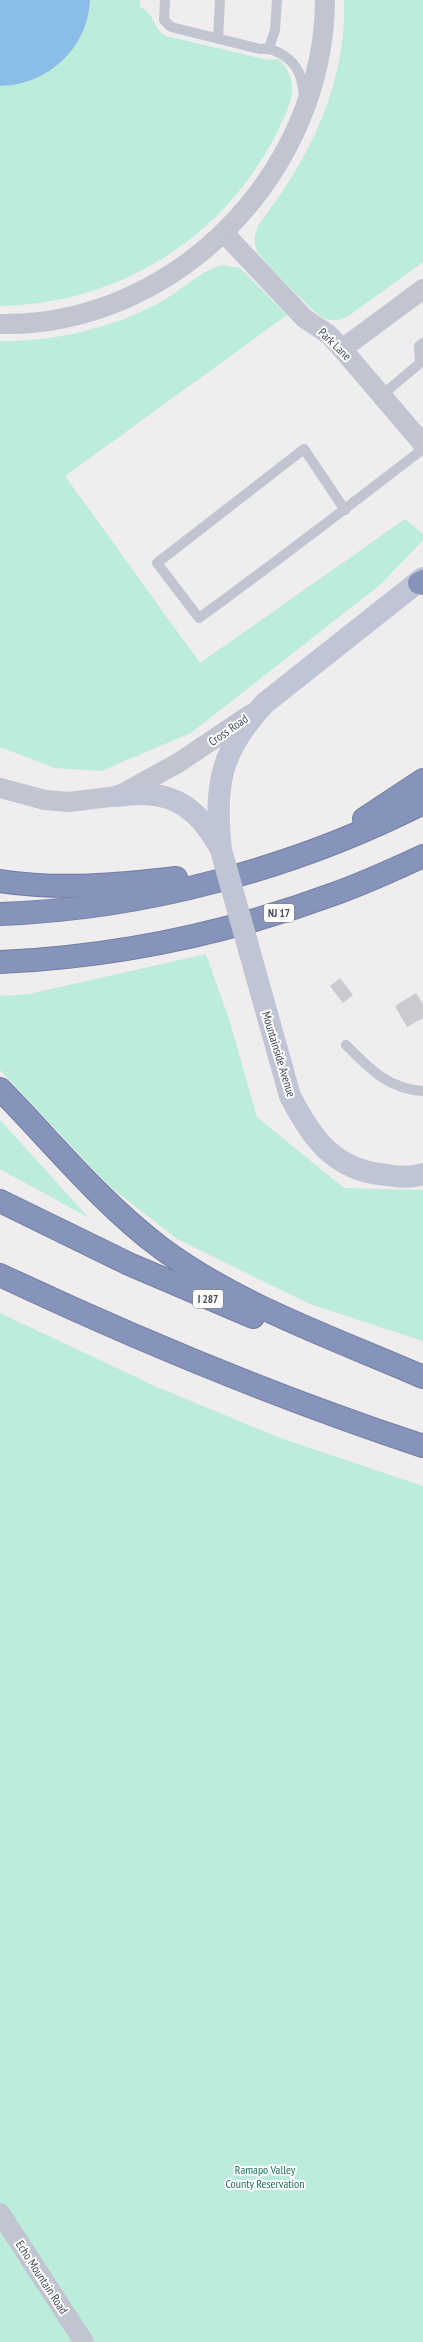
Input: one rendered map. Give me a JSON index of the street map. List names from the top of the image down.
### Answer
{
  "streets": {
    "highway": ["NJ 17", "I 287"],
    "street": [
      "Park Lane",
      "Cross Road",
      "Mountainside Avenue",
      "Echo Mountain Road"
    ]
  },
  "crossings": [
    ["Cross Road", "Mountainside Avenue"]
  ],
  "parks": ["Ramapo Valley County Reservation"]
}
